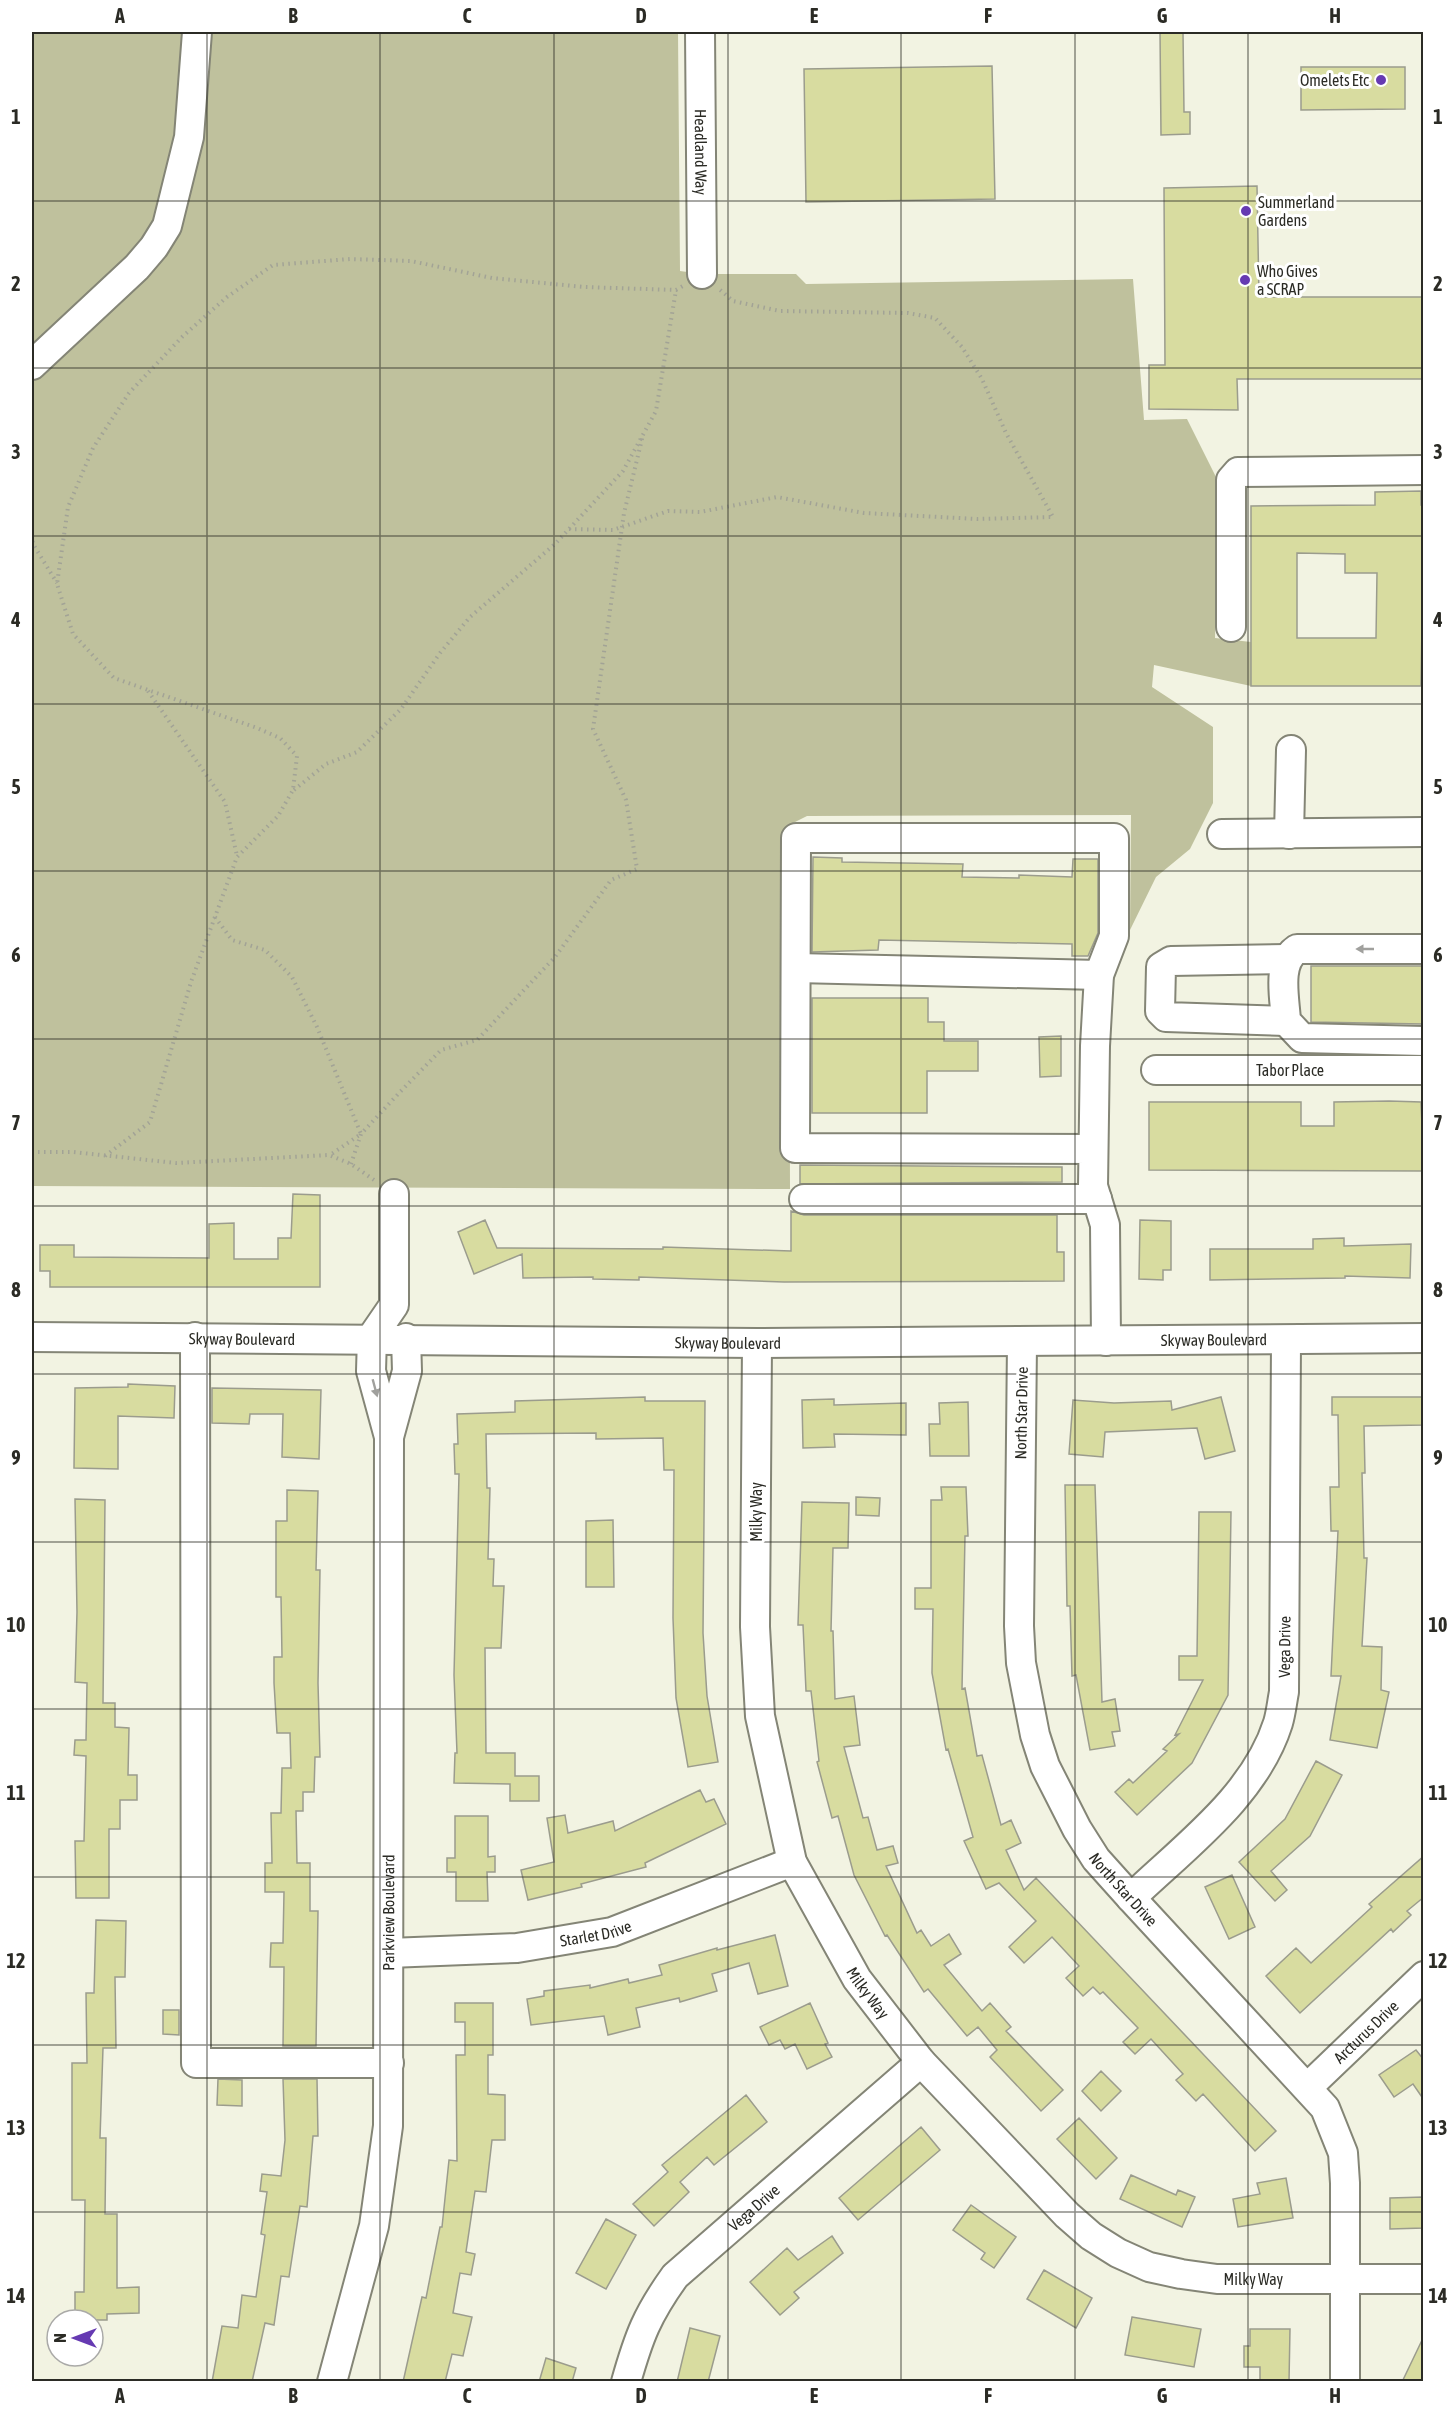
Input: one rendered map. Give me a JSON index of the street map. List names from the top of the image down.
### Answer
{
  "streets": {
    "street": [
      "Headland Way",
      "Tabor Place",
      "Skyway Boulevard",
      "North Star Drive",
      "Milky Way",
      "Vega Drive",
      "Parkview Boulevard",
      "Starlet Drive",
      "Arcturus Drive"
    ]
  },
  "crossings": [
    ["Skyway Boulevard", "North Star Drive"],
    ["Skyway Boulevard", "Milky Way"],
    ["Skyway Boulevard", "Vega Drive"],
    ["Skyway Boulevard", "Parkview Boulevard"],
    ["North Star Drive", "Milky Way"],
    ["North Star Drive", "Vega Drive"],
    ["North Star Drive", "Arcturus Drive"],
    ["Milky Way", "Vega Drive"],
    ["Milky Way", "Starlet Drive"],
    ["Parkview Boulevard", "Starlet Drive"]
  ],
  "places": ["Omelets Etc", "Summerland Gardens", "Who Gives a SCRAP"],
  "north": "left",
  "grid": {
    "columns": [
      "A",
      "B",
      "C",
      "D",
      "E",
      "F",
      "G",
      "H"
    ],
    "rows": [
      "1",
      "2",
      "3",
      "4",
      "5",
      "6",
      "7",
      "8",
      "9",
      "10",
      "11",
      "12",
      "13",
      "14"
    ]
  }
}
